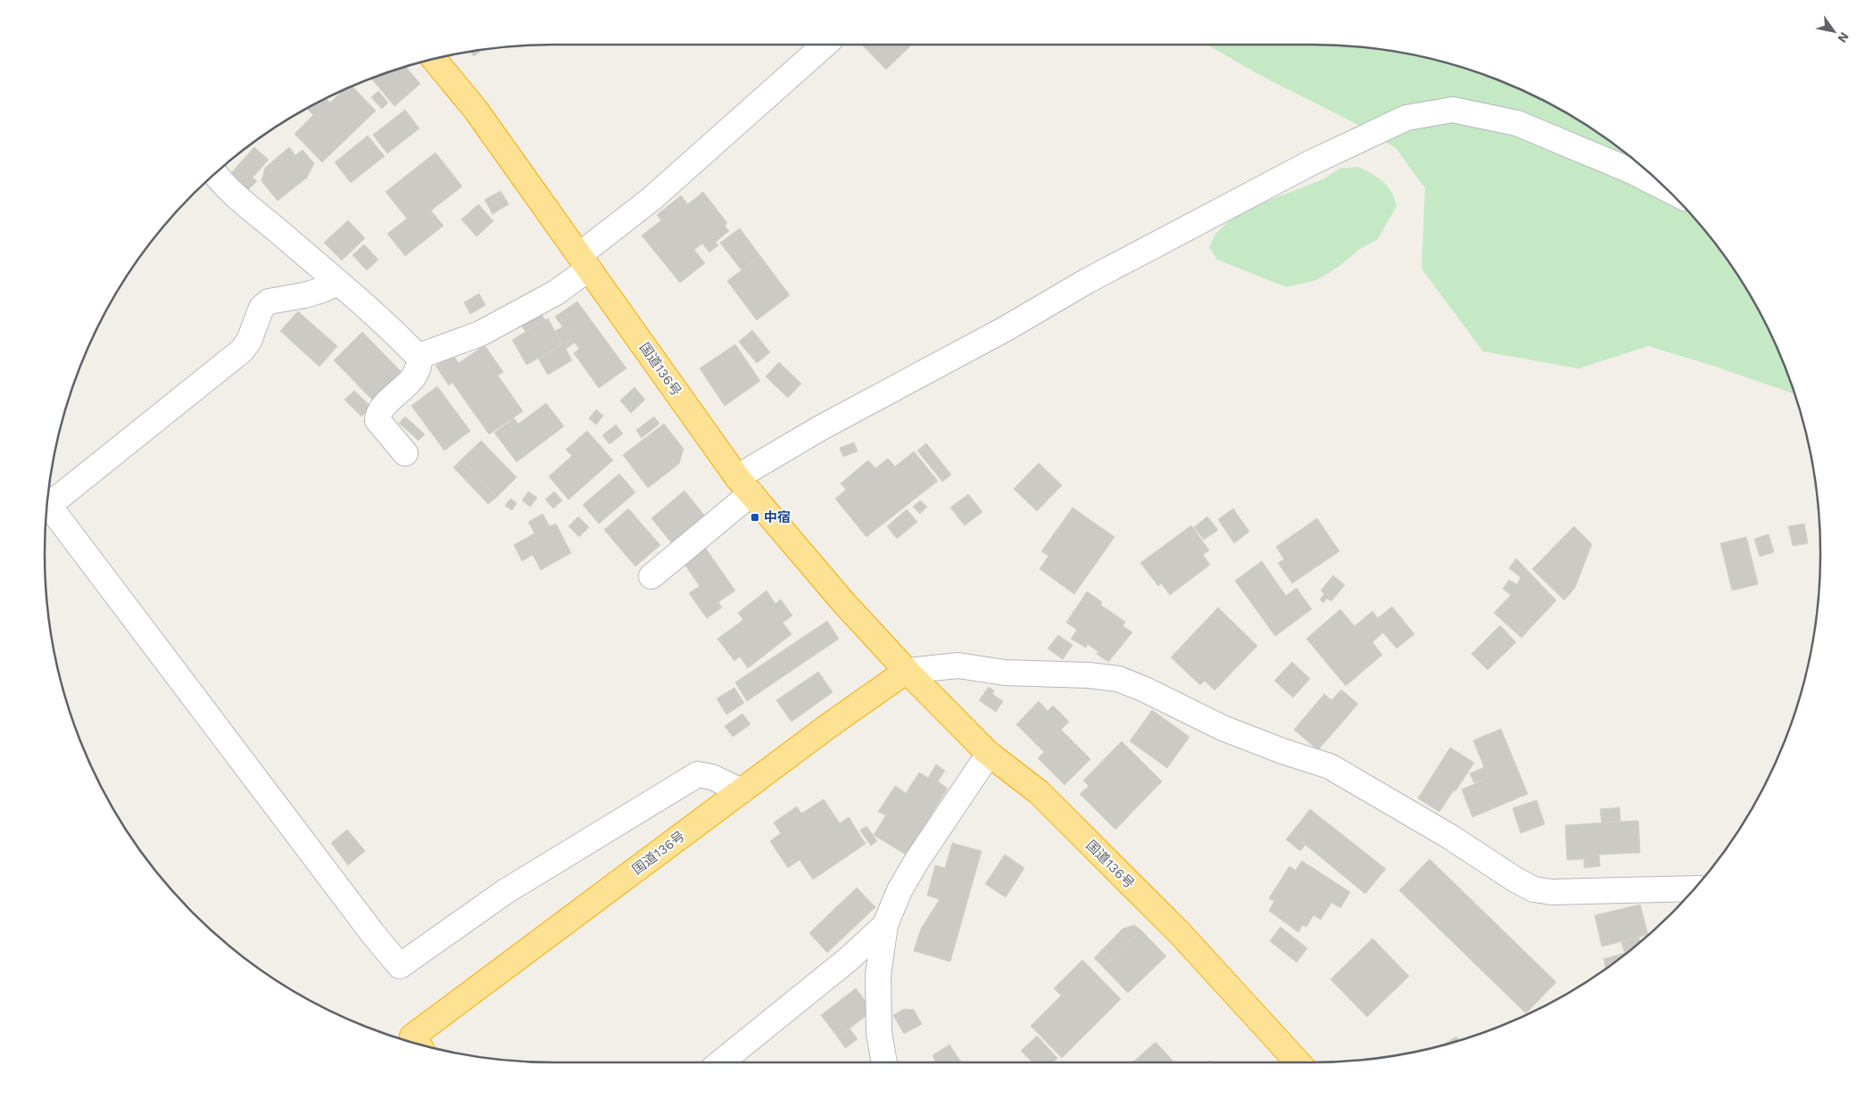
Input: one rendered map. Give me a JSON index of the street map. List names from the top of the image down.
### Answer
{
  "streets": {
    "highway": ["国道136号"]
  },
  "places": {
    "transit": ["中宿"]
  },
  "north": "bottom right"
}
